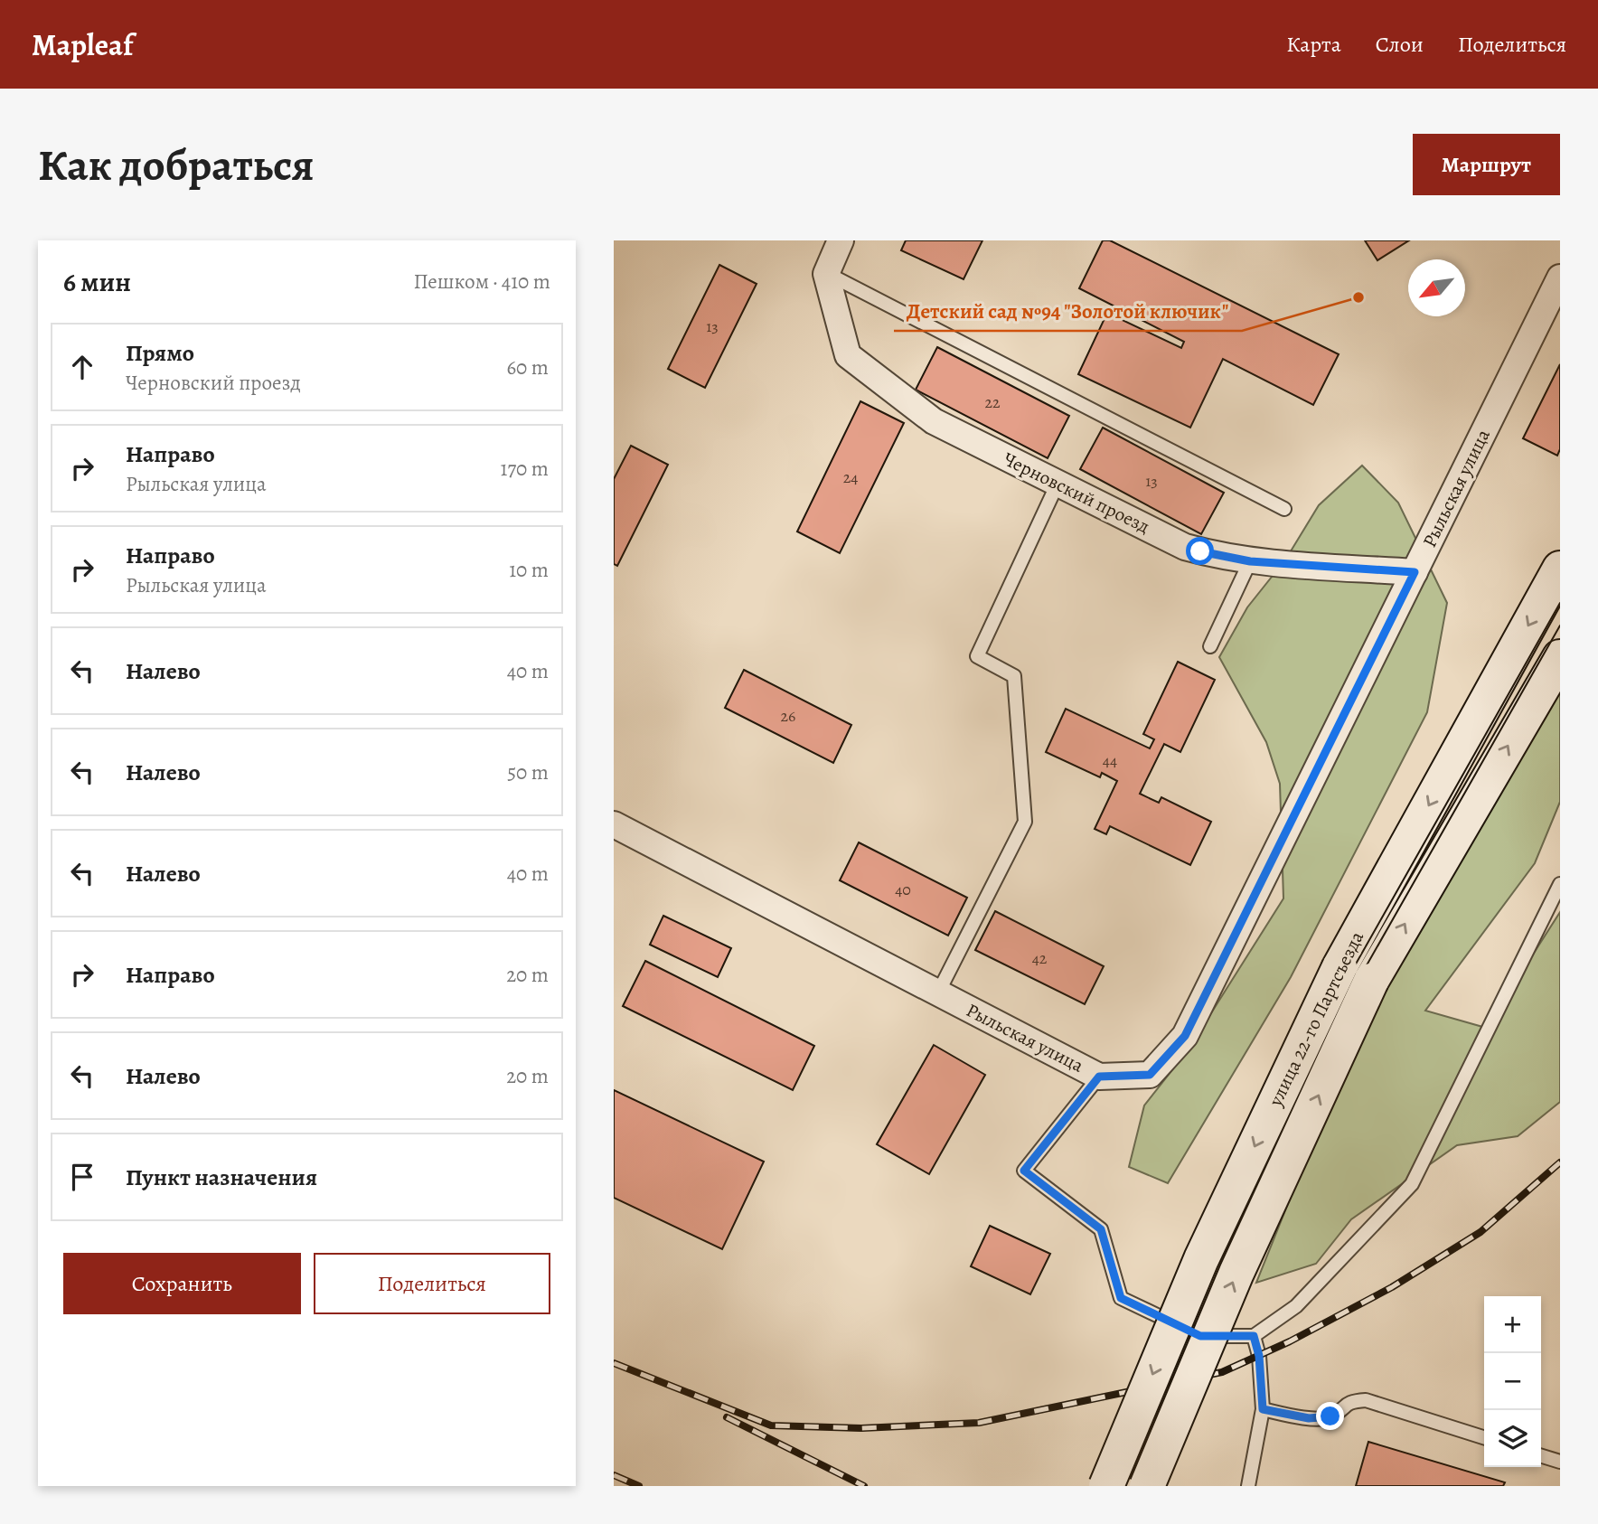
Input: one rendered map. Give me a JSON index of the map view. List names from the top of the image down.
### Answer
{
  "streets": {
    "main road": ["улица 22-го Партсъезда"],
    "street": ["Рыльская улица", "Черновский проезд"]
  },
  "crossings": [
    ["Рыльская улица", "Черновский проезд"]
  ],
  "places": ["Детский сад №94 \"Золотой ключик\""],
  "house_numbers": [
    "13",
    "22",
    "24",
    "13",
    "26",
    "44",
    "40",
    "42"
  ],
  "north": "bottom left",
  "page": {
    "header": "Mapleaf",
    "nav": ["Карта", "Слои", "Поделиться"],
    "buttons": [
      "Маршрут",
      ["Сохранить", "Поделиться"]
    ],
    "title": "Как добраться",
    "heading": ["6 мин", "Пешком · 410 m"],
    "list": [
      ["Прямо", "Черновский проезд", "60 m"],
      ["Направо", "Рыльская улица", "170 m"],
      ["Направо", "Рыльская улица", "10 m"],
      ["Налево", "40 m"],
      ["Налево", "50 m"],
      ["Налево", "40 m"],
      ["Направо", "20 m"],
      ["Налево", "20 m"],
      "Пункт назначения"
    ],
    "map_buttons": ["+", "−"]
  }
}
